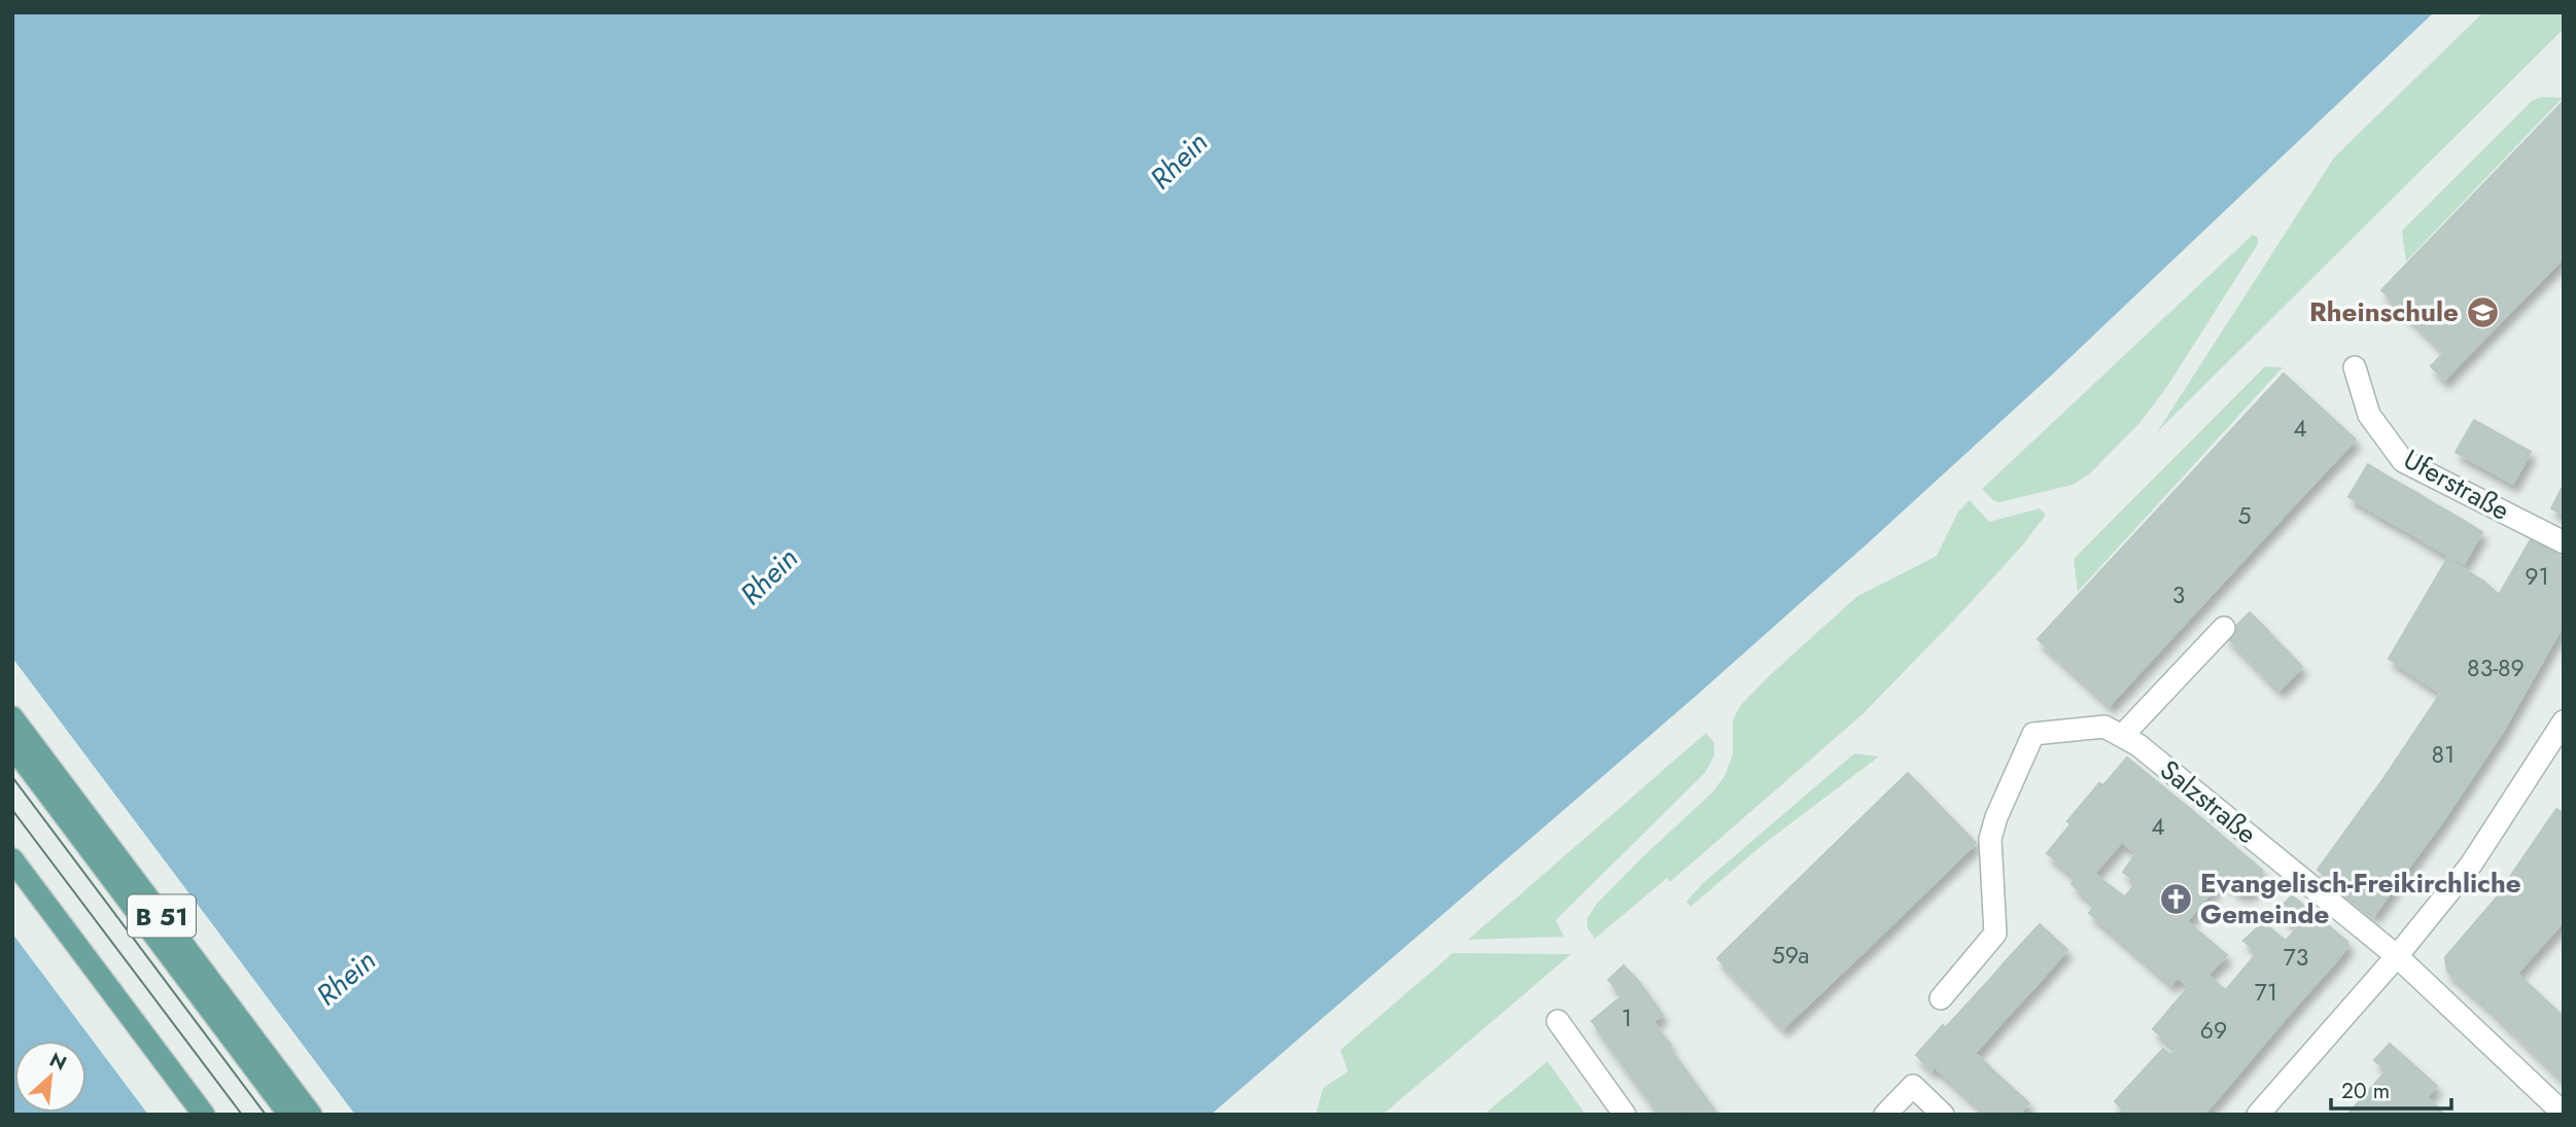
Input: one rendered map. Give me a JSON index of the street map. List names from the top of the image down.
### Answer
{
  "streets": {
    "main road": ["B 51"],
    "street": ["Uferstraße", "Salzstraße"]
  },
  "water": ["Rhein"],
  "places": {
    "school or university": ["Rheinschule"],
    "church": ["Evangelisch-Freikirchliche Gemeinde"]
  },
  "house_numbers": [
    "4",
    "5",
    "91",
    "3",
    "83-89",
    "81",
    "4",
    "59a",
    "73",
    "71",
    "1",
    "69"
  ],
  "scale_bar": "20 m",
  "north": "top right"
}
